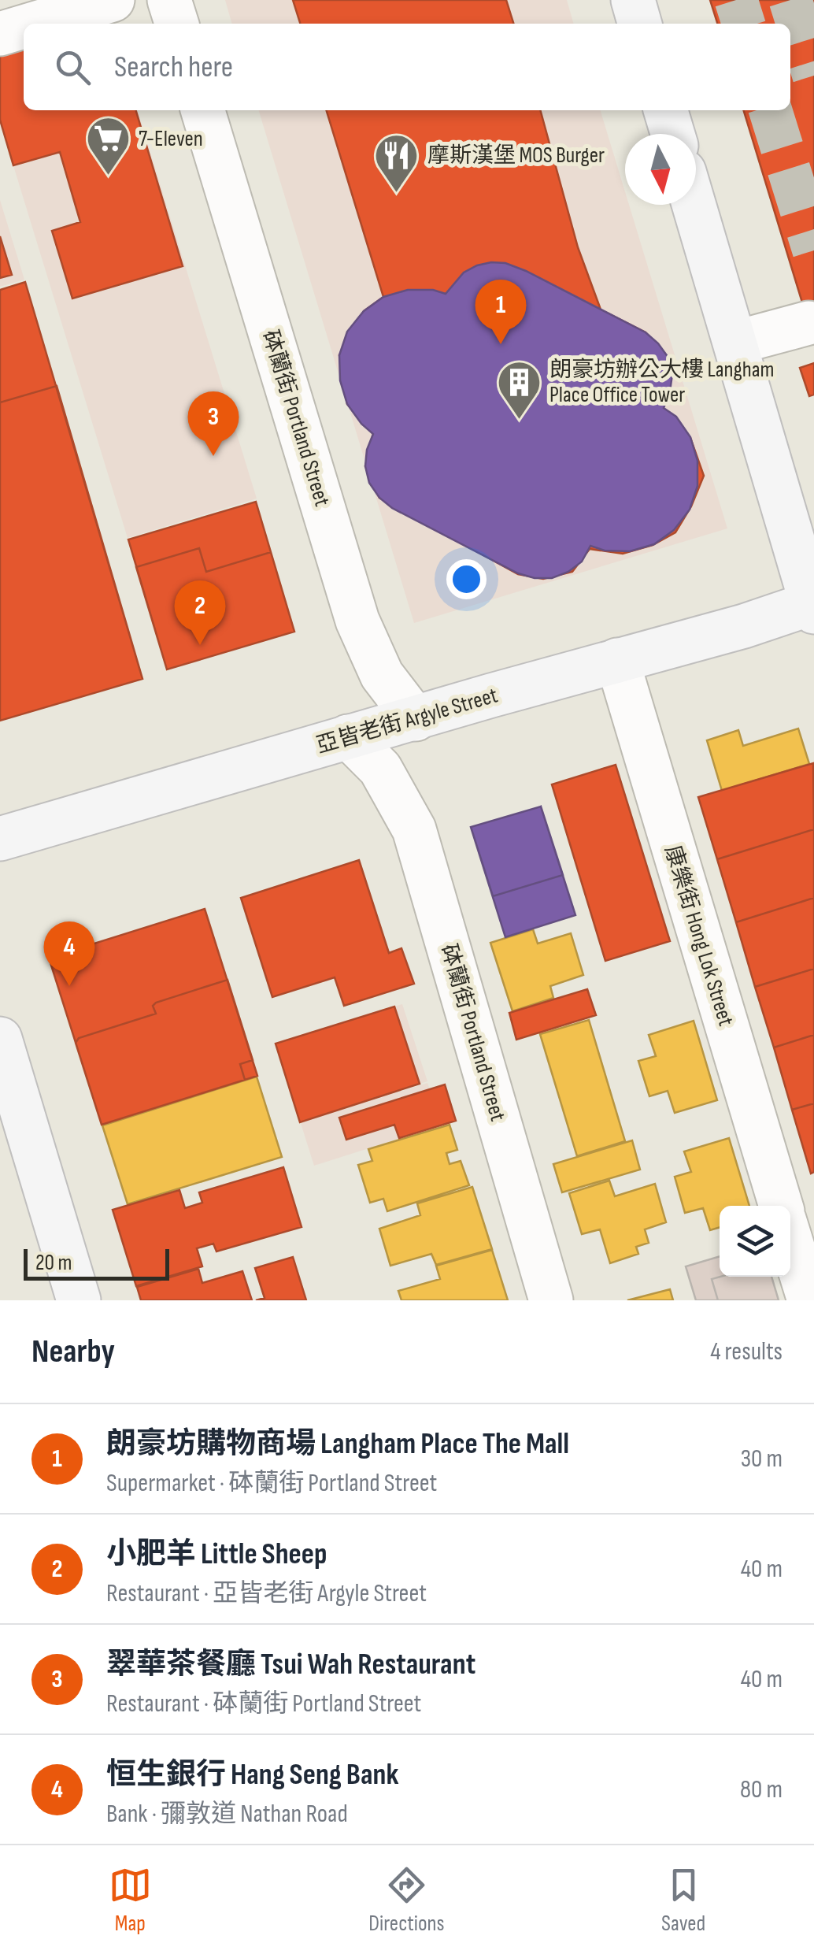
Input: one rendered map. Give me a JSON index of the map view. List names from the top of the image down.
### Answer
{
  "streets": {
    "main road": ["亞皆老街 Argyle Street"],
    "street": ["砵蘭街 Portland Street", "康樂街 Hong Lok Street"]
  },
  "crossings": [
    ["砵蘭街 Portland Street", "亞皆老街 Argyle Street"],
    ["亞皆老街 Argyle Street", "康樂街 Hong Lok Street"]
  ],
  "places": {
    "supermarket": ["7-Eleven"],
    "restaurant": ["摩斯漢堡 MOS Burger"],
    "building": ["朗豪坊辦公大樓 Langham Place Office Tower"]
  },
  "scale_bar": "20 m",
  "north": "bottom",
  "page": {
    "search": "Search here",
    "pins": [
      "1",
      "3",
      "2",
      "4"
    ],
    "scale": "20 m",
    "heading": ["Nearby", "4 results"],
    "list": [
      {
        "mark": "1",
        "name": "朗豪坊購物商場 Langham Place The Mall",
        "note": "Supermarket · 砵蘭街 Portland Street",
        "value": "30 m"
      },
      {
        "mark": "2",
        "name": "小肥羊 Little Sheep",
        "note": "Restaurant · 亞皆老街 Argyle Street",
        "value": "40 m"
      },
      {
        "mark": "3",
        "name": "翠華茶餐廳 Tsui Wah Restaurant",
        "note": "Restaurant · 砵蘭街 Portland Street",
        "value": "40 m"
      },
      {
        "mark": "4",
        "name": "恒生銀行 Hang Seng Bank",
        "note": "Bank · 彌敦道 Nathan Road",
        "value": "80 m"
      }
    ],
    "nav": ["Map", "Directions", "Saved"]
  }
}
